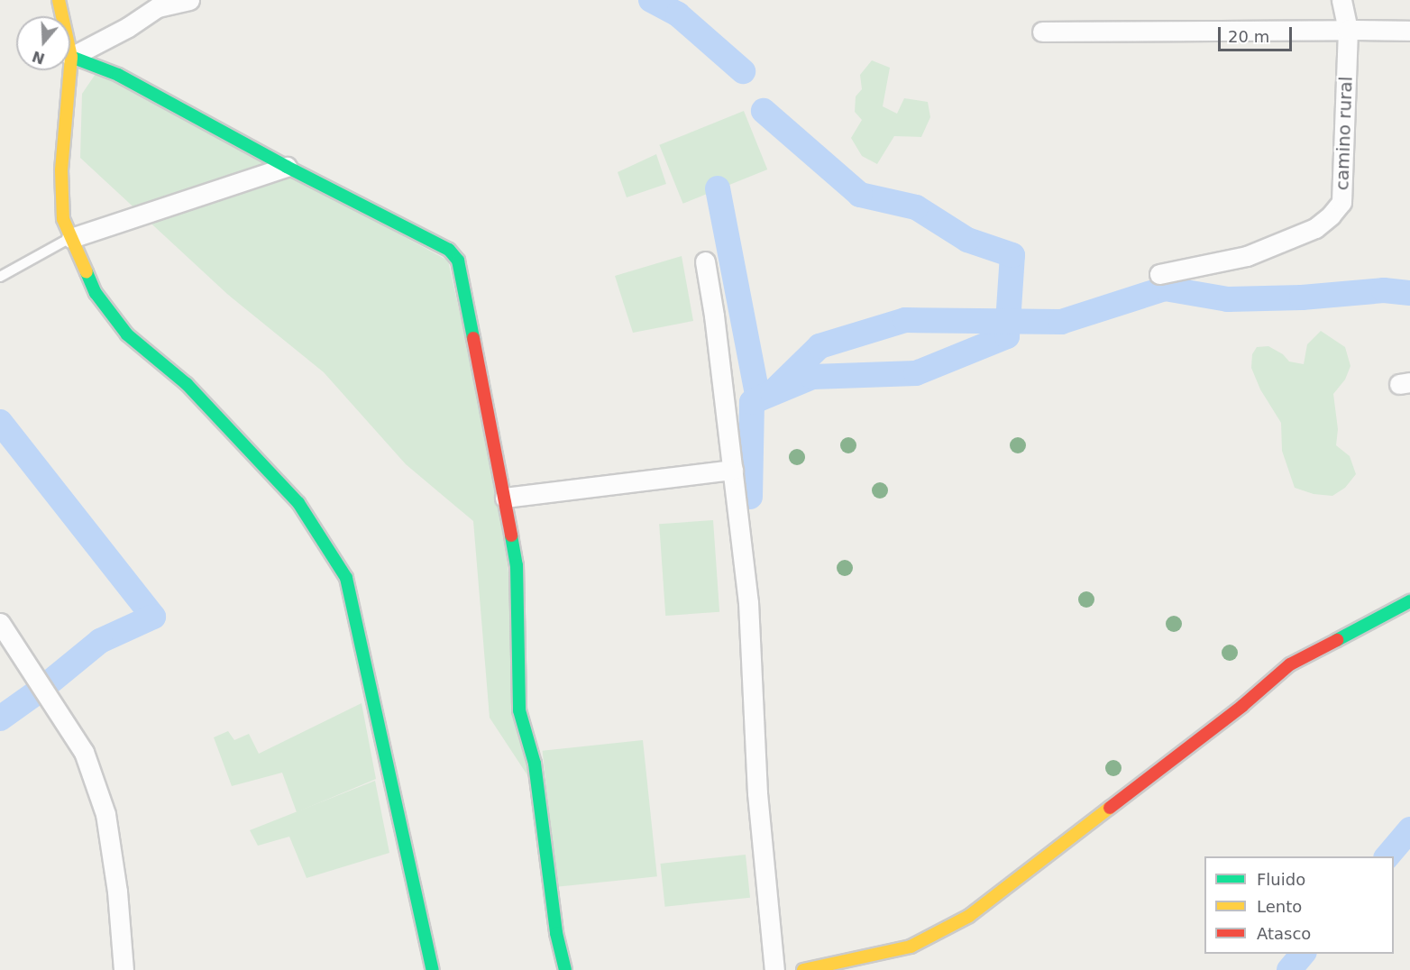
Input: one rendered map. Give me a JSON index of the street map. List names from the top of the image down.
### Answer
{
  "streets": {
    "street": ["camino rural"]
  },
  "legend": ["Fluido", "Lento", "Atasco"],
  "scale_bar": "20 m",
  "north": "bottom"
}
